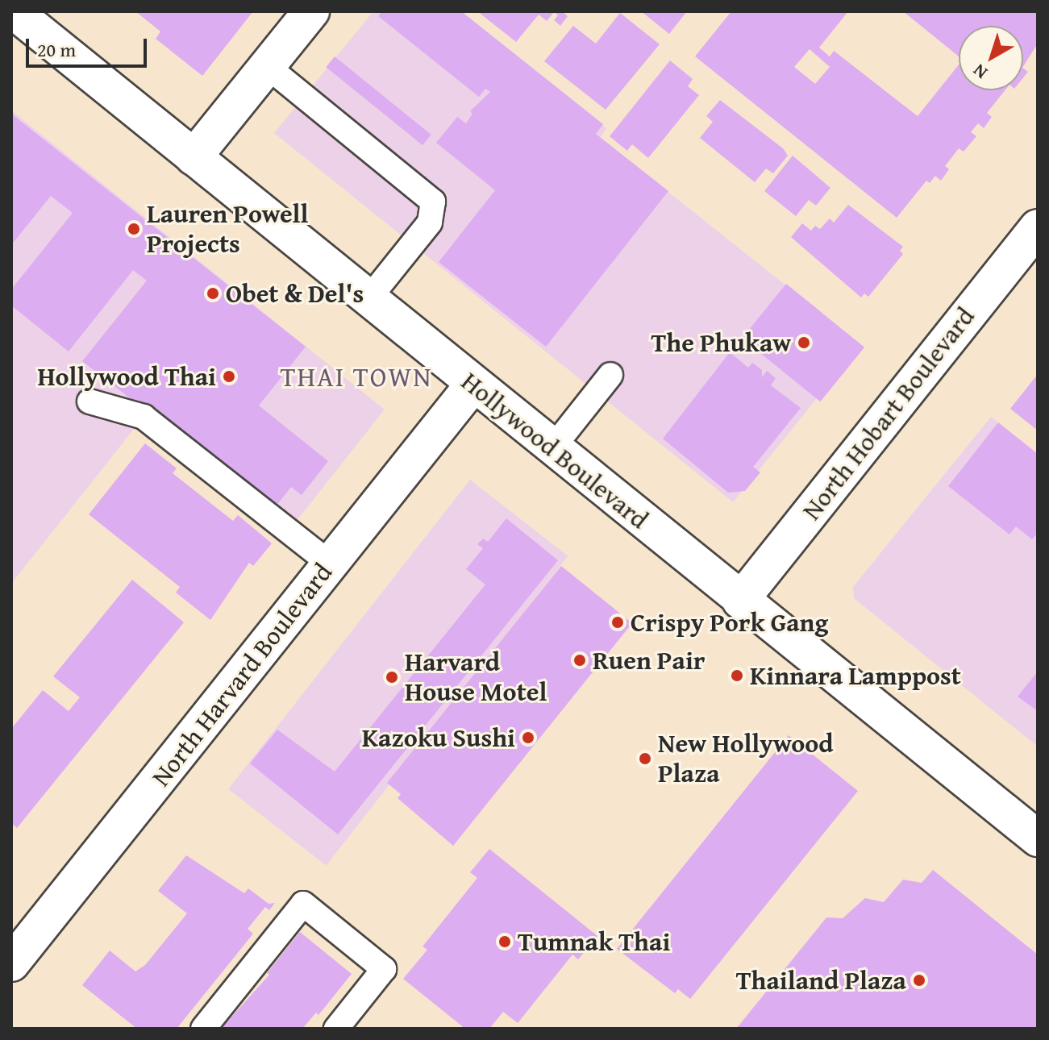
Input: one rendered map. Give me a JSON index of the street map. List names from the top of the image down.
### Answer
{
  "streets": {
    "street": ["North Hobart Boulevard", "Hollywood Boulevard", "North Harvard Boulevard"]
  },
  "crossings": [
    ["North Hobart Boulevard", "Hollywood Boulevard"],
    ["Hollywood Boulevard", "North Harvard Boulevard"]
  ],
  "districts": ["THAI TOWN"],
  "places": [
    "Lauren Powell Projects",
    "Obet & Del's",
    "The Phukaw",
    "Hollywood Thai",
    "Crispy Pork Gang",
    "Ruen Pair",
    "Kinnara Lamppost",
    "Harvard House Motel",
    "Kazoku Sushi",
    "New Hollywood Plaza",
    "Tumnak Thai",
    "Thailand Plaza"
  ],
  "scale_bar": "20 m",
  "north": "bottom left"
}
